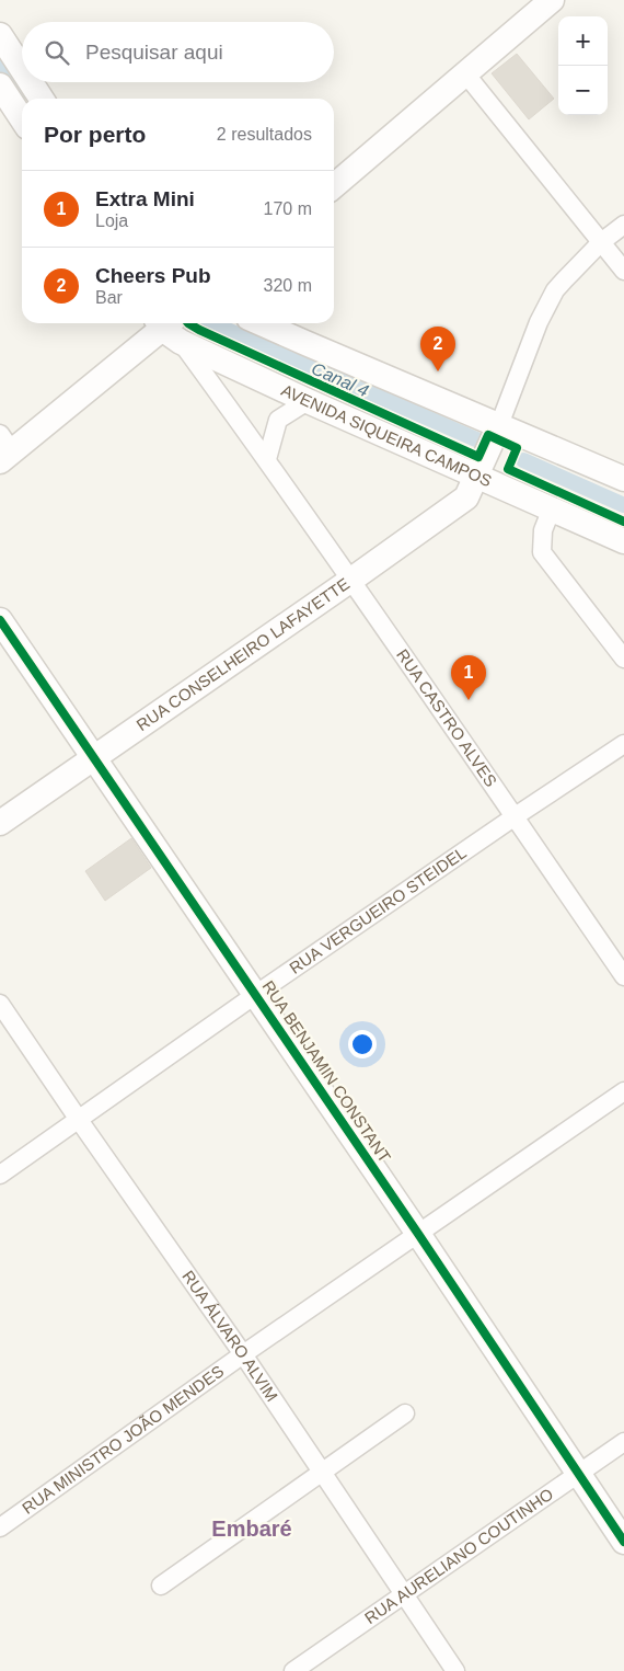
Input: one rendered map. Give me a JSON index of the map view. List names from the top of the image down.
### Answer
{
  "streets": {
    "main road": ["AVENIDA SIQUEIRA CAMPOS", "RUA CONSELHEIRO LAFAYETTE", "RUA BENJAMIN CONSTANT"],
    "street": [
      "RUA CASTRO ALVES",
      "RUA VERGUEIRO STEIDEL",
      "RUA ÁLVARO ALVIM",
      "RUA MINISTRO JOÃO MENDES",
      "RUA AURELIANO COUTINHO"
    ]
  },
  "crossings": [
    ["AVENIDA SIQUEIRA CAMPOS", "RUA CONSELHEIRO LAFAYETTE"],
    ["AVENIDA SIQUEIRA CAMPOS", "RUA CASTRO ALVES"],
    ["RUA CONSELHEIRO LAFAYETTE", "RUA CASTRO ALVES"],
    ["RUA CONSELHEIRO LAFAYETTE", "RUA BENJAMIN CONSTANT"],
    ["RUA CASTRO ALVES", "RUA VERGUEIRO STEIDEL"],
    ["RUA VERGUEIRO STEIDEL", "RUA BENJAMIN CONSTANT"],
    ["RUA VERGUEIRO STEIDEL", "RUA ÁLVARO ALVIM"],
    ["RUA BENJAMIN CONSTANT", "RUA MINISTRO JOÃO MENDES"],
    ["RUA BENJAMIN CONSTANT", "RUA AURELIANO COUTINHO"],
    ["RUA ÁLVARO ALVIM", "RUA MINISTRO JOÃO MENDES"],
    ["RUA ÁLVARO ALVIM", "RUA AURELIANO COUTINHO"]
  ],
  "districts": ["Embaré"],
  "water": ["Canal 4"],
  "page": {
    "map_buttons": ["+", "−"],
    "search": "Pesquisar aqui",
    "heading": ["Por perto", "2 resultados"],
    "list": [
      {
        "mark": "1",
        "name": "Extra Mini",
        "note": "Loja",
        "value": "170 m"
      },
      {
        "mark": "2",
        "name": "Cheers Pub",
        "note": "Bar",
        "value": "320 m"
      }
    ],
    "pins": ["2", "1"]
  }
}
